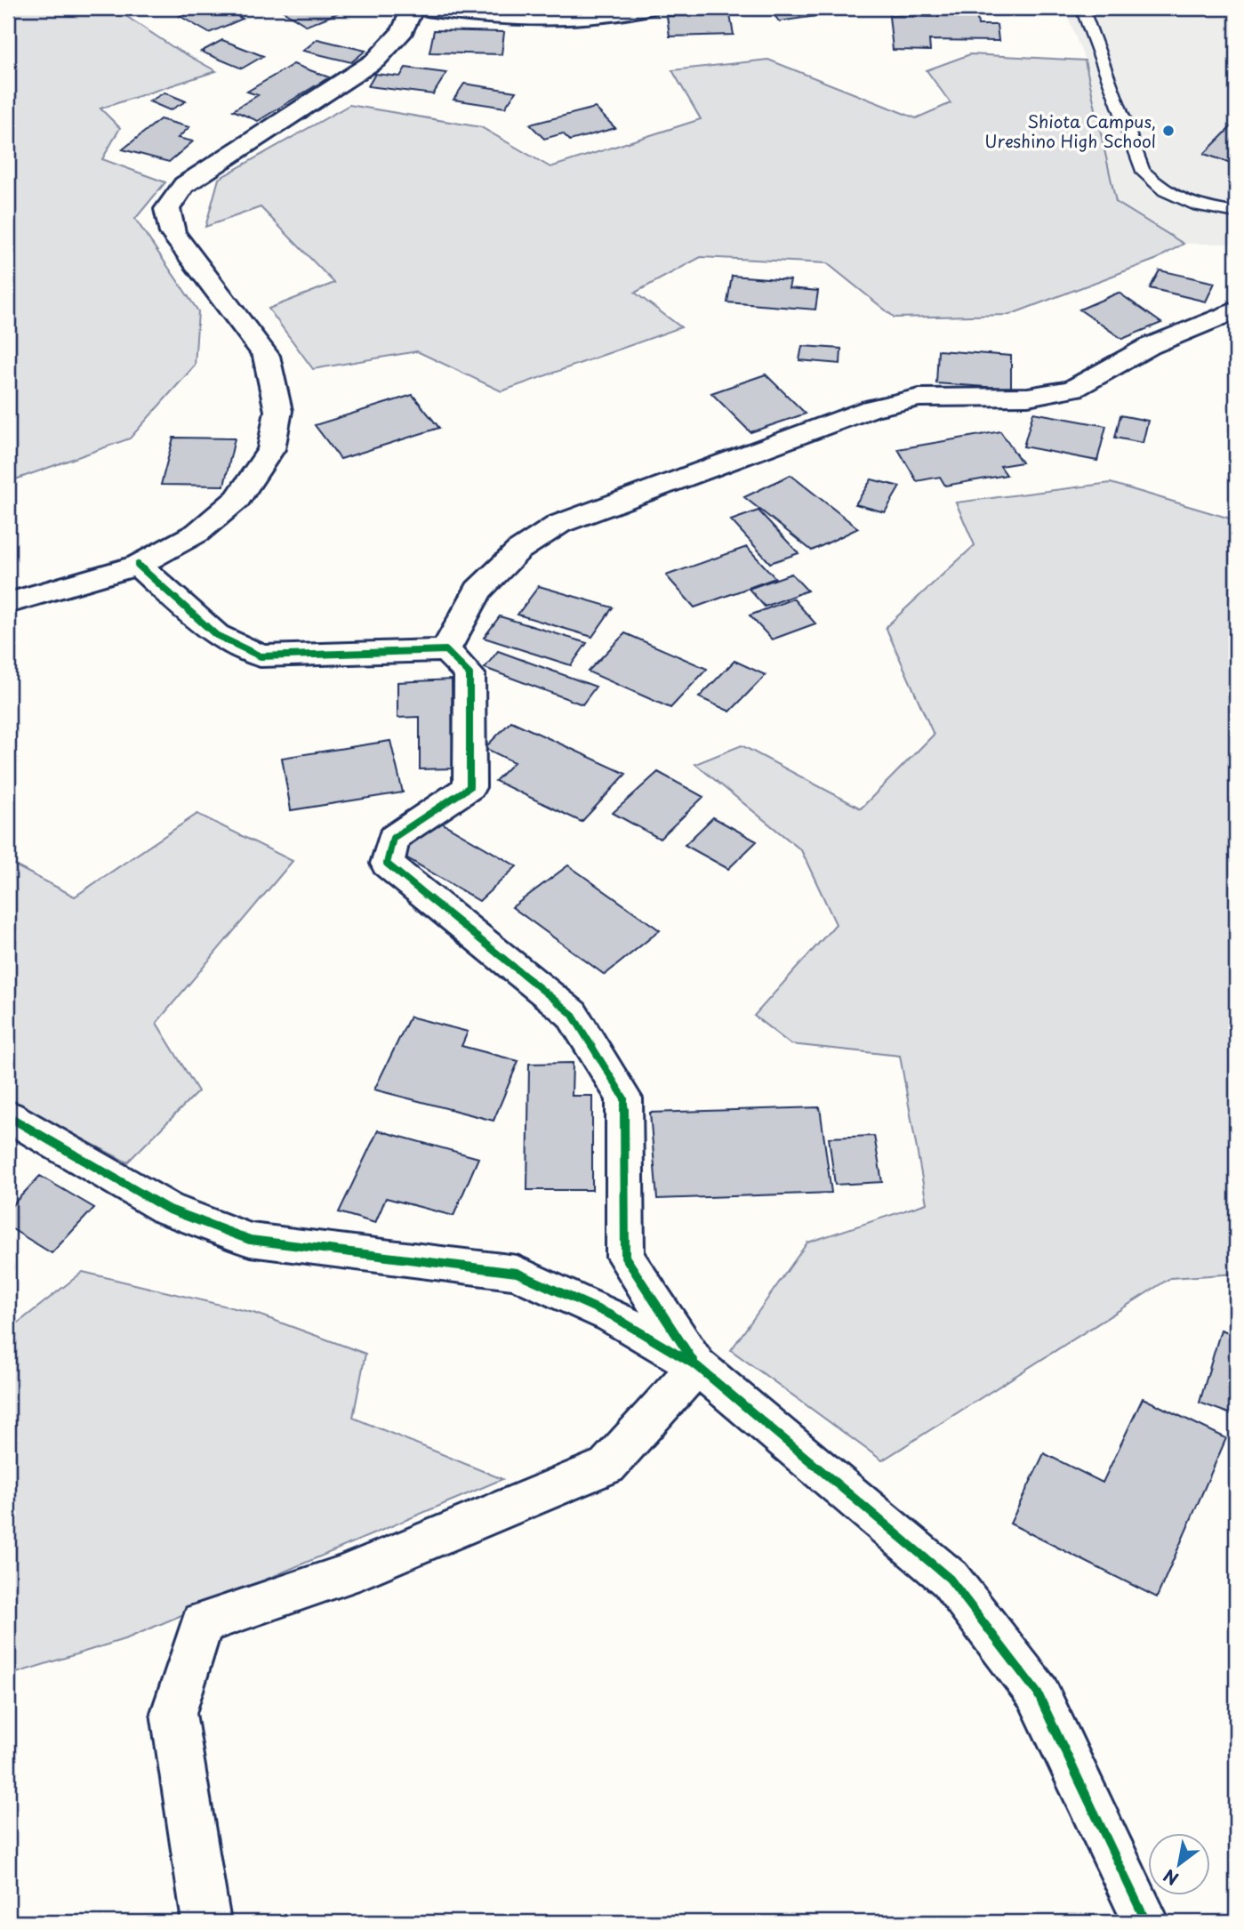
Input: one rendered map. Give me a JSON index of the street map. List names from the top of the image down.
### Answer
{
  "places": ["Shiota Campus, Ureshino High School"],
  "north": "bottom left"
}
